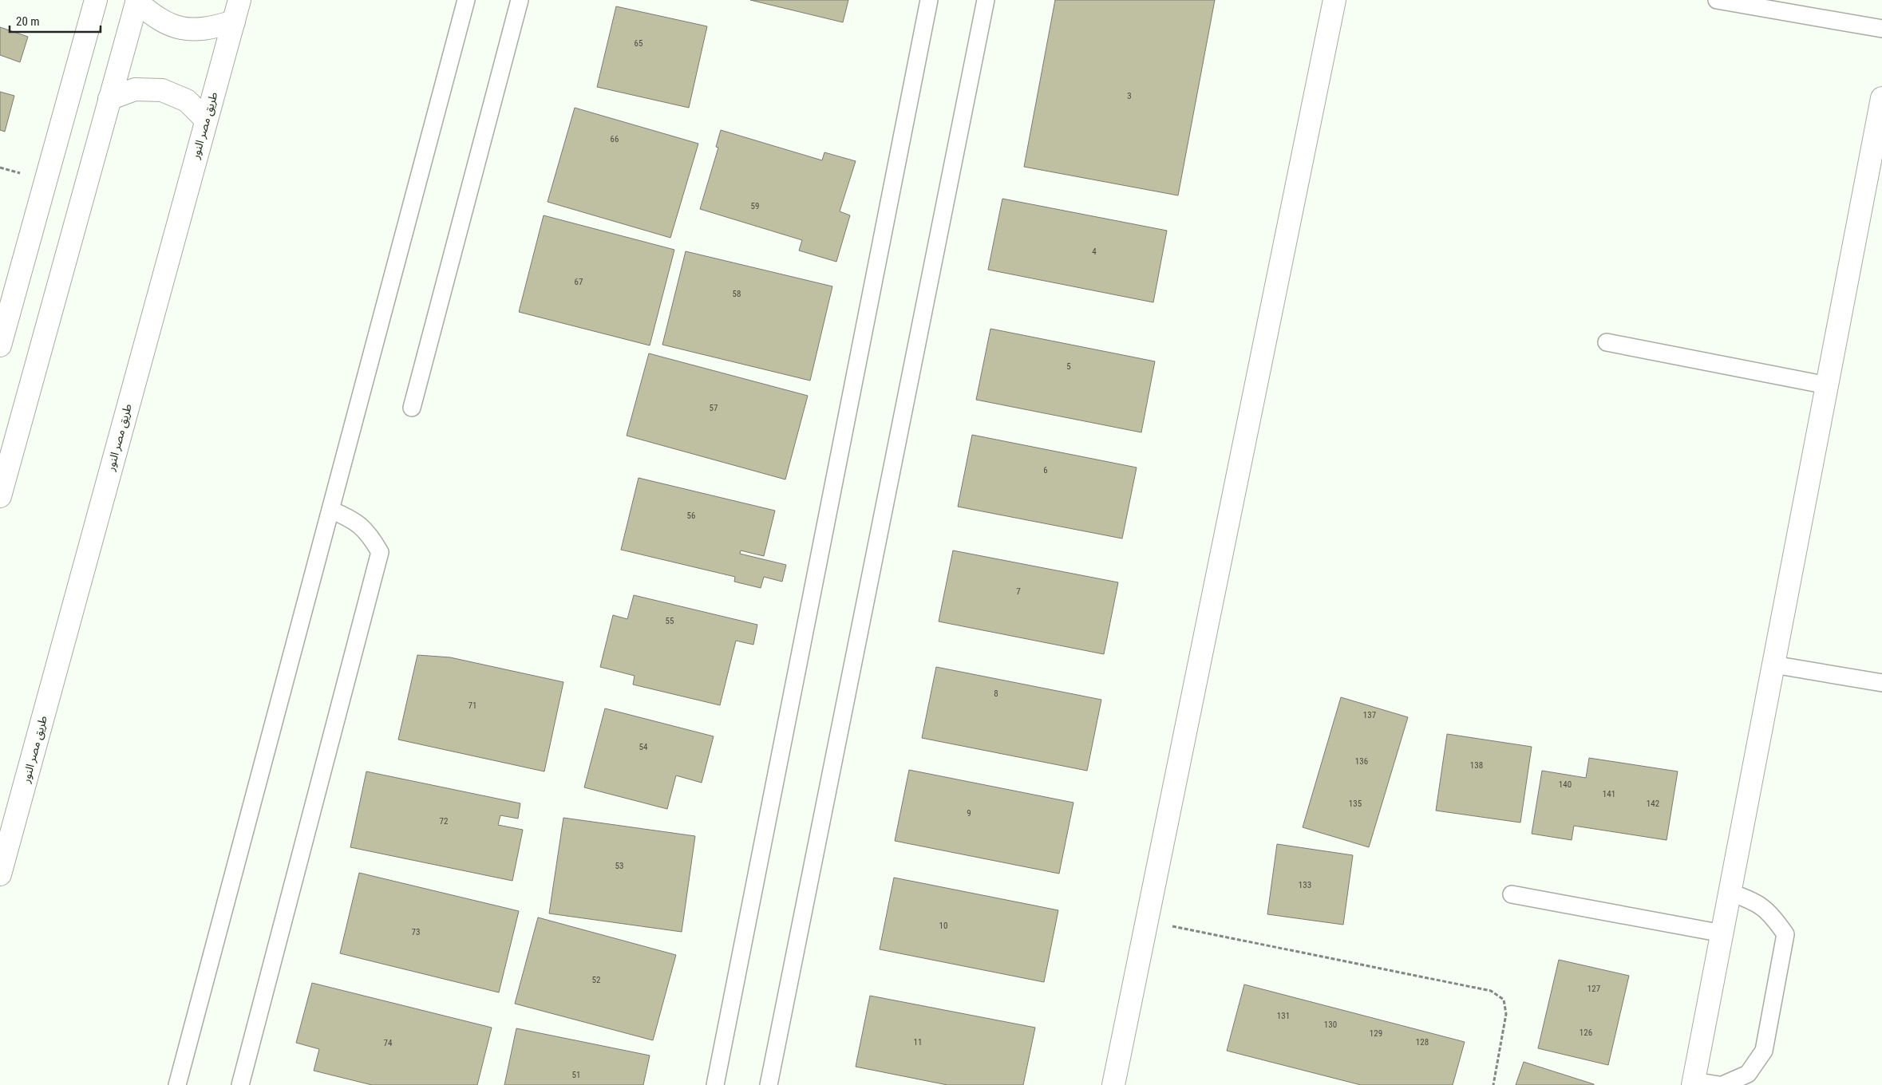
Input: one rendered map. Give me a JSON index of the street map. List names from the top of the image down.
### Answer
{
  "streets": {
    "street": ["طريق مصر النور"]
  },
  "house_numbers": [
    "65",
    "3",
    "66",
    "59",
    "4",
    "67",
    "58",
    "5",
    "57",
    "6",
    "56",
    "7",
    "55",
    "8",
    "71",
    "137",
    "54",
    "136",
    "138",
    "140",
    "141",
    "135",
    "142",
    "9",
    "72",
    "53",
    "133",
    "10",
    "73",
    "52",
    "127",
    "131",
    "130",
    "126",
    "129",
    "11",
    "128",
    "74",
    "51"
  ],
  "scale_bar": "20 m"
}
